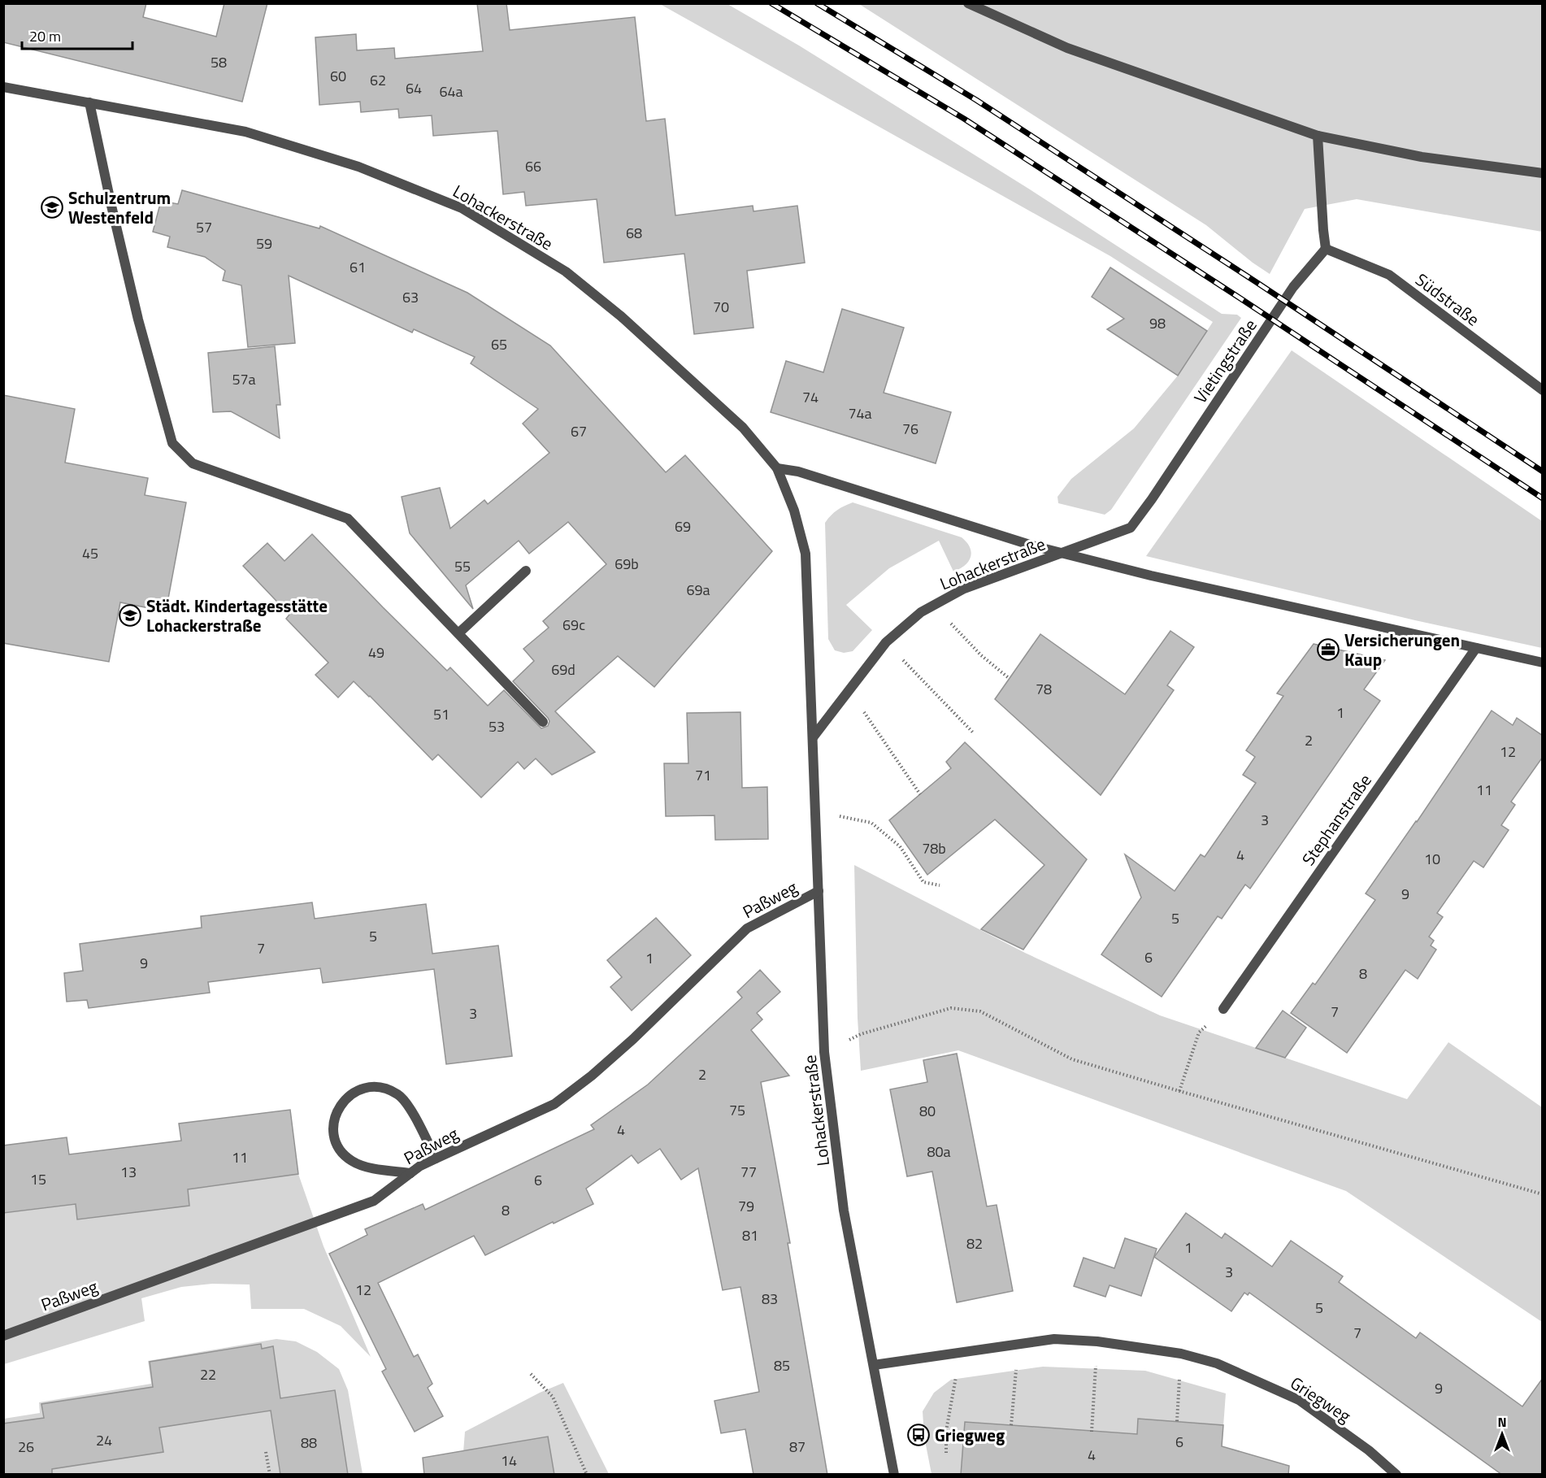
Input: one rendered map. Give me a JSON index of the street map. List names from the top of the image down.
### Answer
{
  "streets": {
    "street": [
      "Lohackerstraße",
      "Südstraße",
      "Vietingstraße",
      "Stephanstraße",
      "Paßweg",
      "Griegweg"
    ]
  },
  "crossings": [
    ["Lohackerstraße", "Vietingstraße"],
    ["Lohackerstraße", "Paßweg"],
    ["Lohackerstraße", "Griegweg"],
    ["Südstraße", "Vietingstraße"]
  ],
  "places": {
    "school or university": ["Schulzentrum Westenfeld", "Städt. Kindertagesstätte Lohackerstraße"],
    "office": ["Versicherungen Kaup"],
    "bus stop": ["Griegweg"]
  },
  "house_numbers": [
    "58",
    "60",
    "62",
    "64",
    "64a",
    "66",
    "57",
    "68",
    "59",
    "61",
    "63",
    "70",
    "98",
    "65",
    "57a",
    "74",
    "74a",
    "76",
    "67",
    "69",
    "45",
    "69b",
    "55",
    "69a",
    "69c",
    "49",
    "69d",
    "78",
    "1",
    "51",
    "53",
    "2",
    "12",
    "71",
    "11",
    "3",
    "78b",
    "4",
    "10",
    "9",
    "5",
    "5",
    "7",
    "6",
    "1",
    "9",
    "8",
    "7",
    "3",
    "2",
    "75",
    "80",
    "4",
    "80a",
    "11",
    "13",
    "77",
    "15",
    "6",
    "79",
    "8",
    "81",
    "82",
    "1",
    "3",
    "12",
    "83",
    "5",
    "7",
    "85",
    "22",
    "9",
    "24",
    "6",
    "88",
    "26",
    "87",
    "4",
    "14"
  ],
  "scale_bar": "20 m",
  "north": "top"
}
